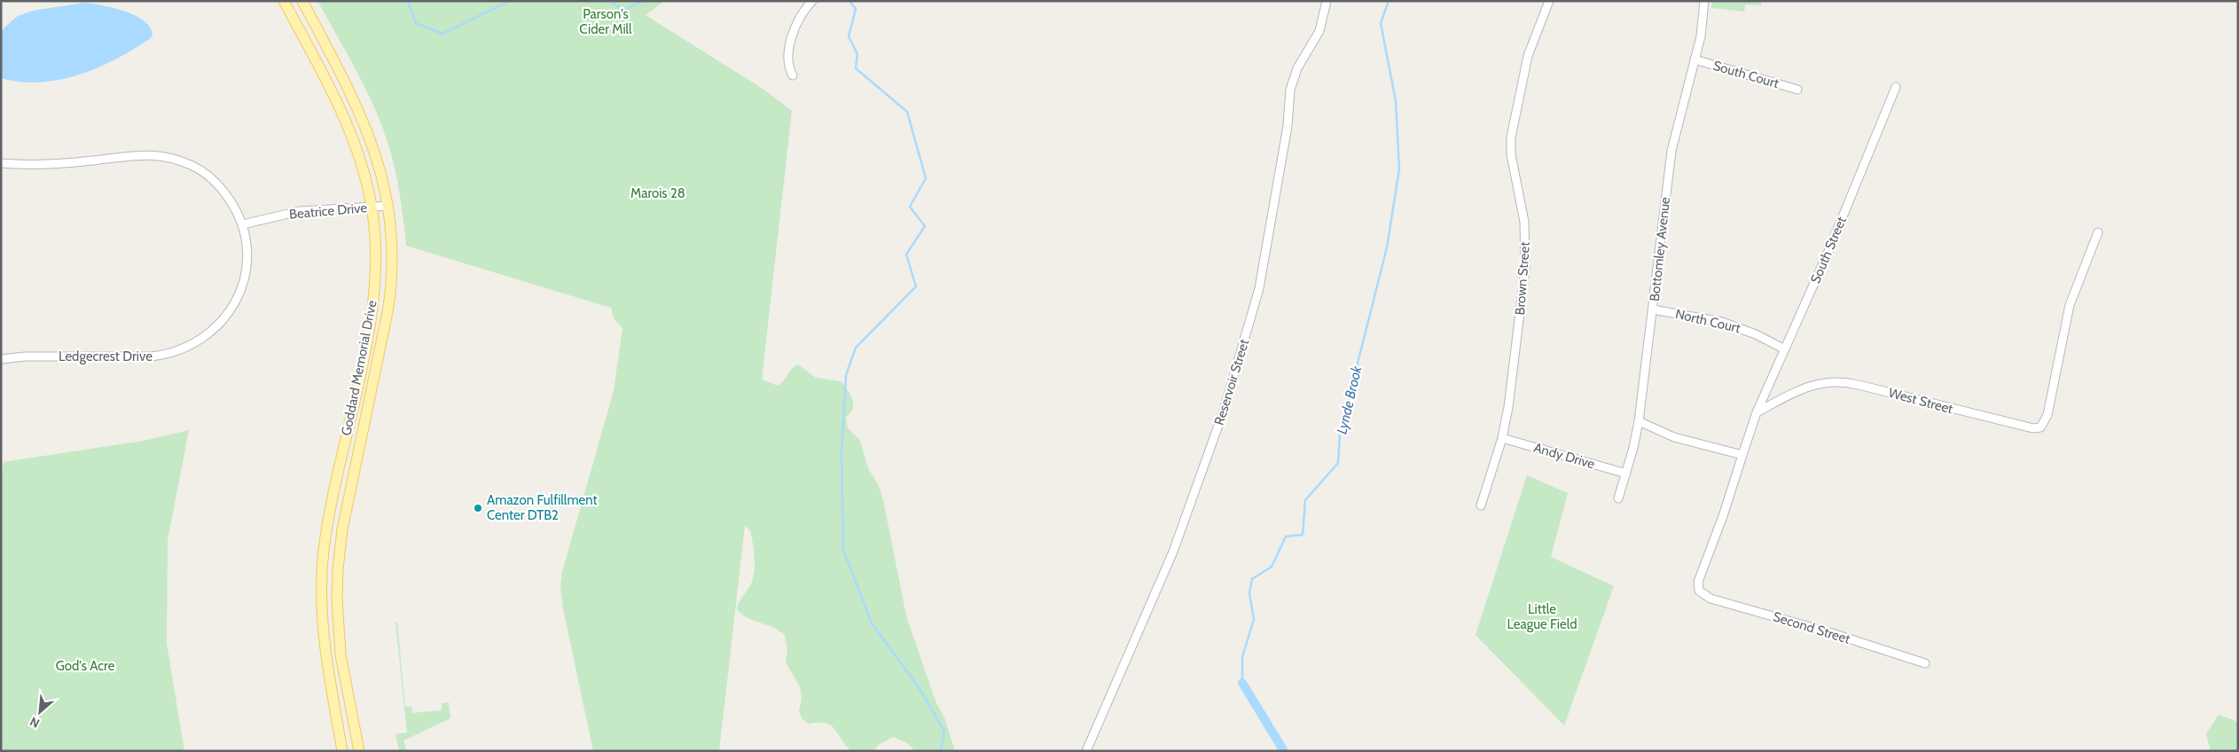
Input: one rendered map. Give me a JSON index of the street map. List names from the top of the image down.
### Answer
{
  "streets": {
    "main road": ["Goddard Memorial Drive"],
    "street": [
      "South Court",
      "Beatrice Drive",
      "Bottomley Avenue",
      "South Street",
      "Brown Street",
      "North Court",
      "Ledgecrest Drive",
      "Reservoir Street",
      "West Street",
      "Andy Drive",
      "Second Street"
    ]
  },
  "crossings": [
    ["South Court", "Bottomley Avenue"],
    ["Beatrice Drive", "Ledgecrest Drive"],
    ["Beatrice Drive", "Goddard Memorial Drive"],
    ["Bottomley Avenue", "North Court"],
    ["Bottomley Avenue", "Andy Drive"],
    ["South Street", "North Court"],
    ["South Street", "West Street"],
    ["Brown Street", "Andy Drive"]
  ],
  "water": ["Lynde Brook"],
  "parks": [
    "Parson's Cider Mill",
    "Marois 28",
    "Little League Field",
    "God's Acre"
  ],
  "places": ["Amazon Fulfillment Center DTB2"],
  "north": "bottom left"
}
